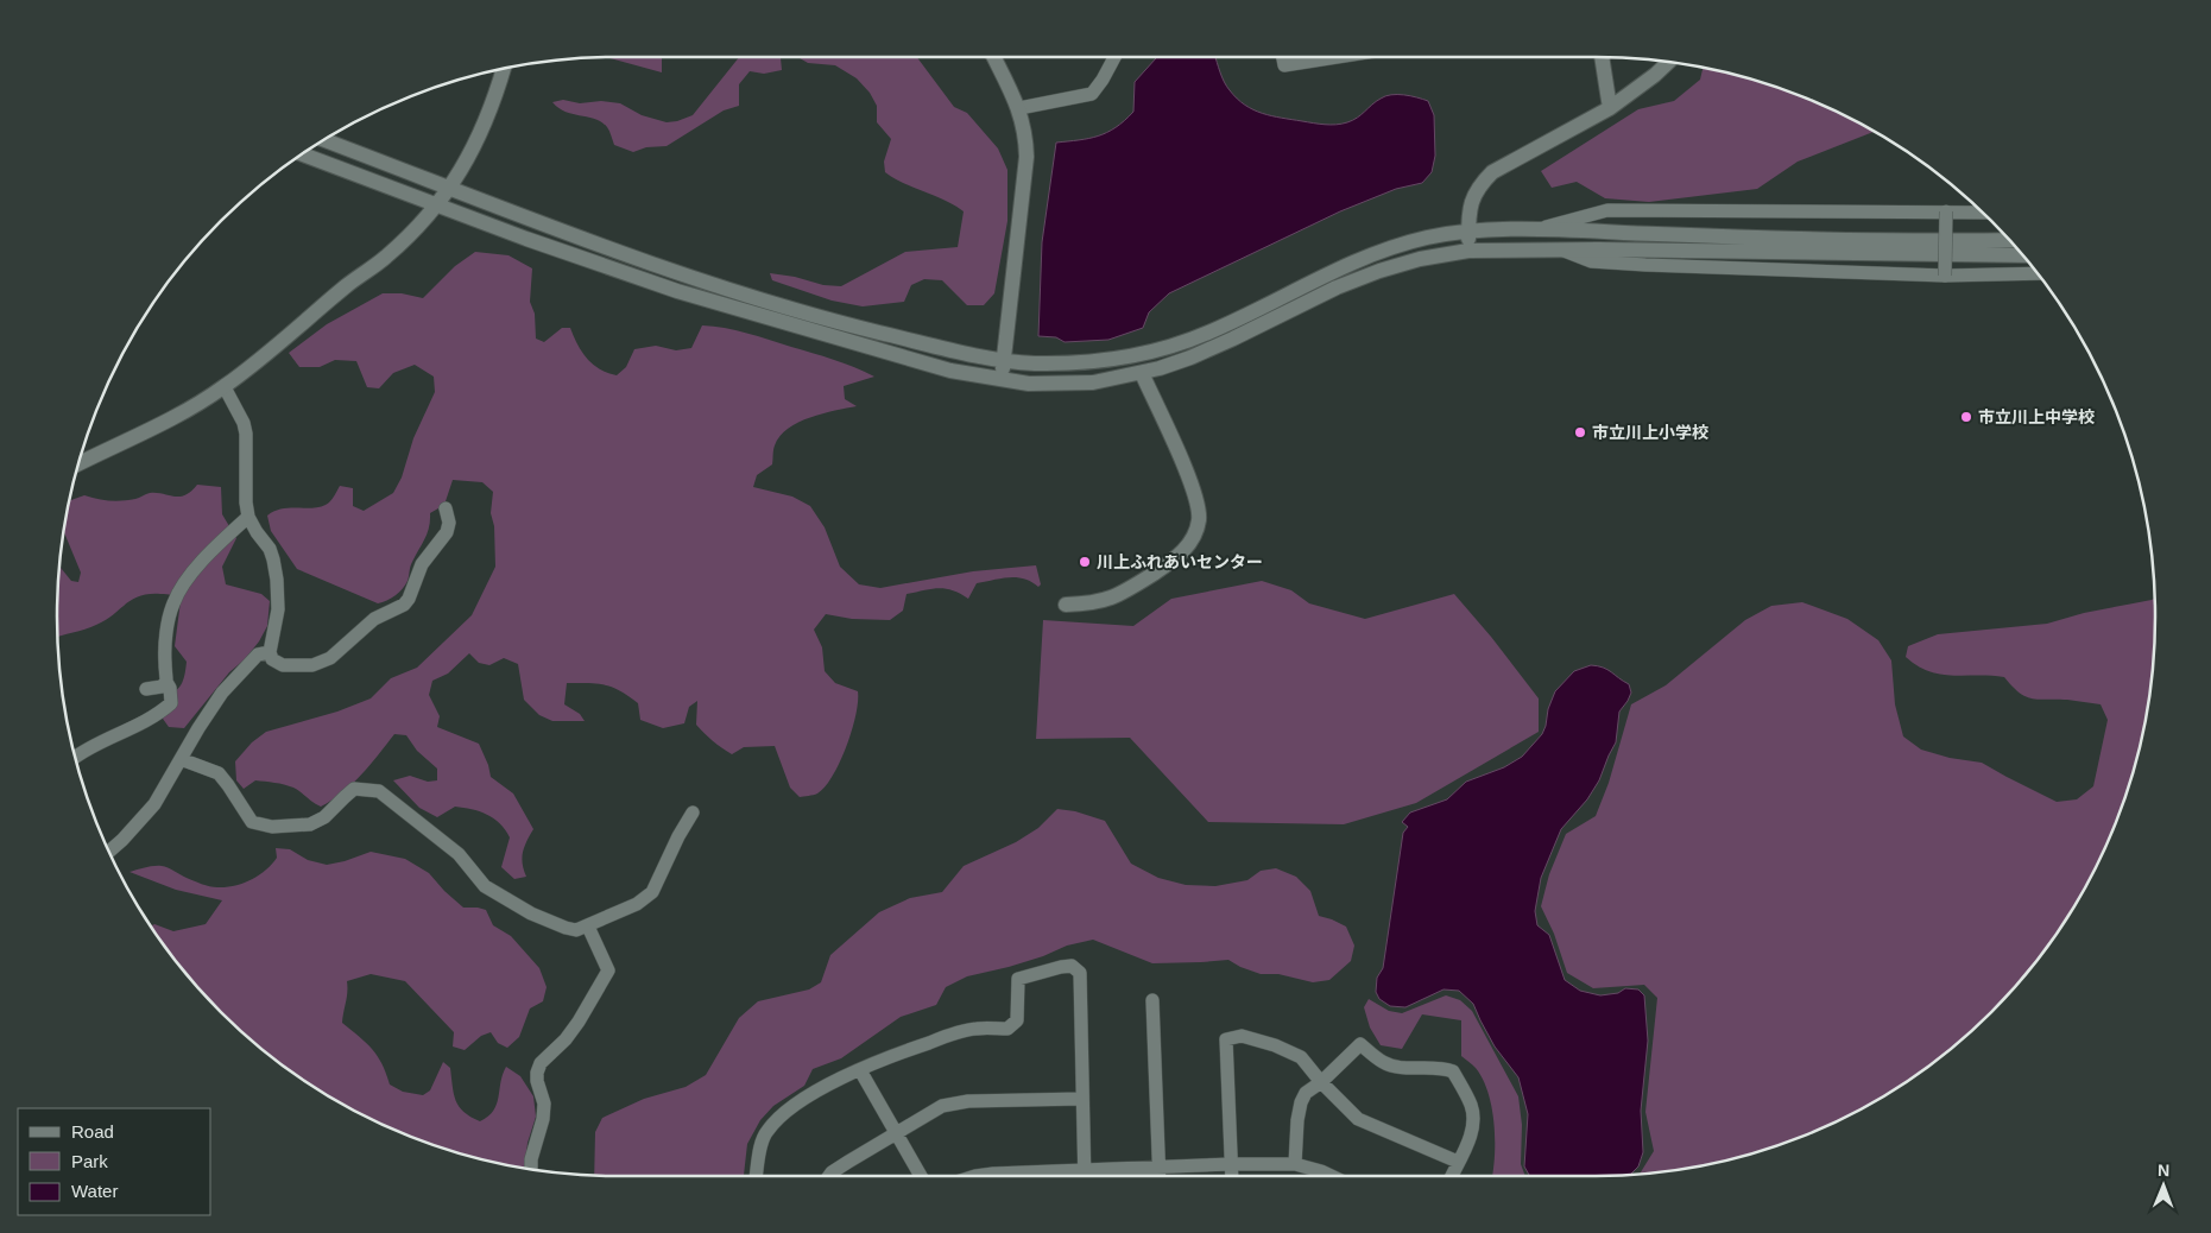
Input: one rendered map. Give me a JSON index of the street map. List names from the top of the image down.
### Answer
{
  "places": ["市立川上中学校", "市立川上小学校", "川上ふれあいセンター"],
  "legend": ["Road", "Park", "Water"],
  "north": "top"
}
